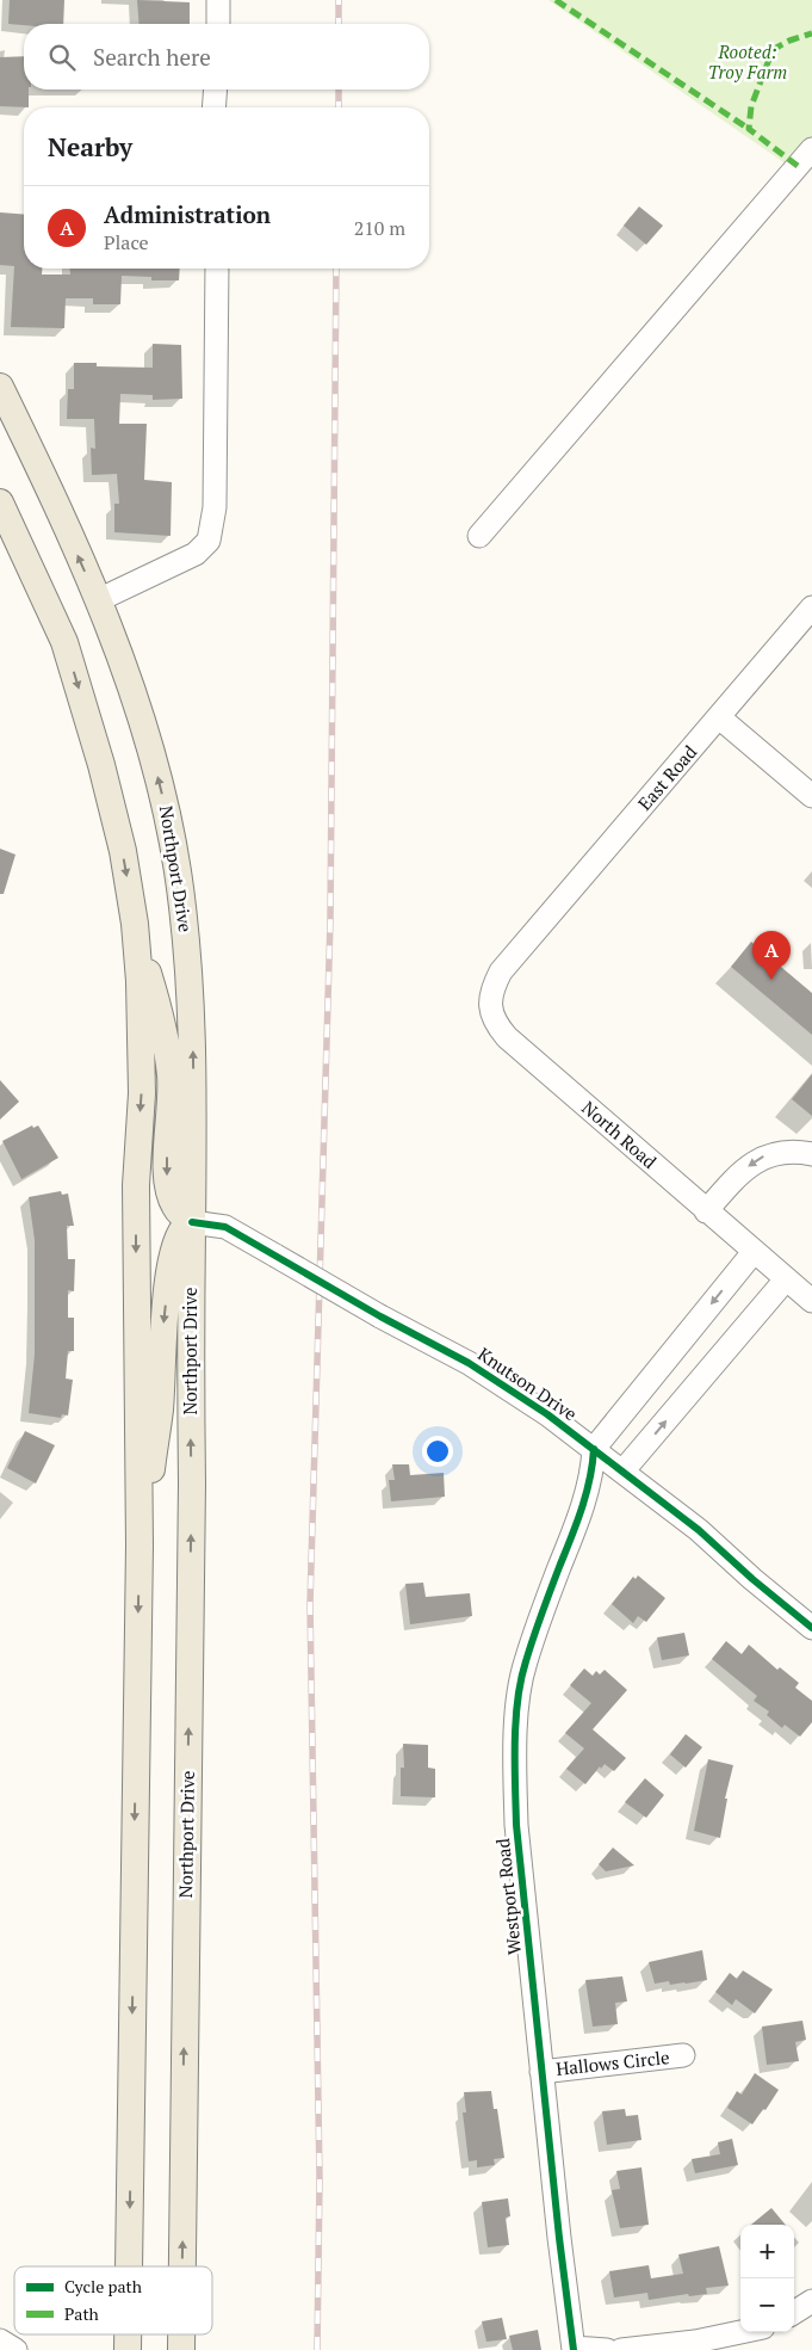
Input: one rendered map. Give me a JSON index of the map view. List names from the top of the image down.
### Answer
{
  "streets": {
    "main road": ["Northport Drive"],
    "street": [
      "East Road",
      "North Road",
      "Knutson Drive",
      "Westport Road",
      "Hallows Circle"
    ]
  },
  "crossings": [
    ["East Road", "North Road"],
    ["Northport Drive", "Knutson Drive"],
    ["Knutson Drive", "Westport Road"],
    ["Westport Road", "Hallows Circle"]
  ],
  "parks": ["Rooted: Troy Farm"],
  "legend": ["Cycle path", "Path"],
  "page": {
    "search": "Search here",
    "heading": "Nearby",
    "list": [
      {
        "mark": "A",
        "name": "Administration",
        "note": "Place",
        "value": "210 m"
      }
    ],
    "pins": "A",
    "map_buttons": ["+", "−"]
  }
}
